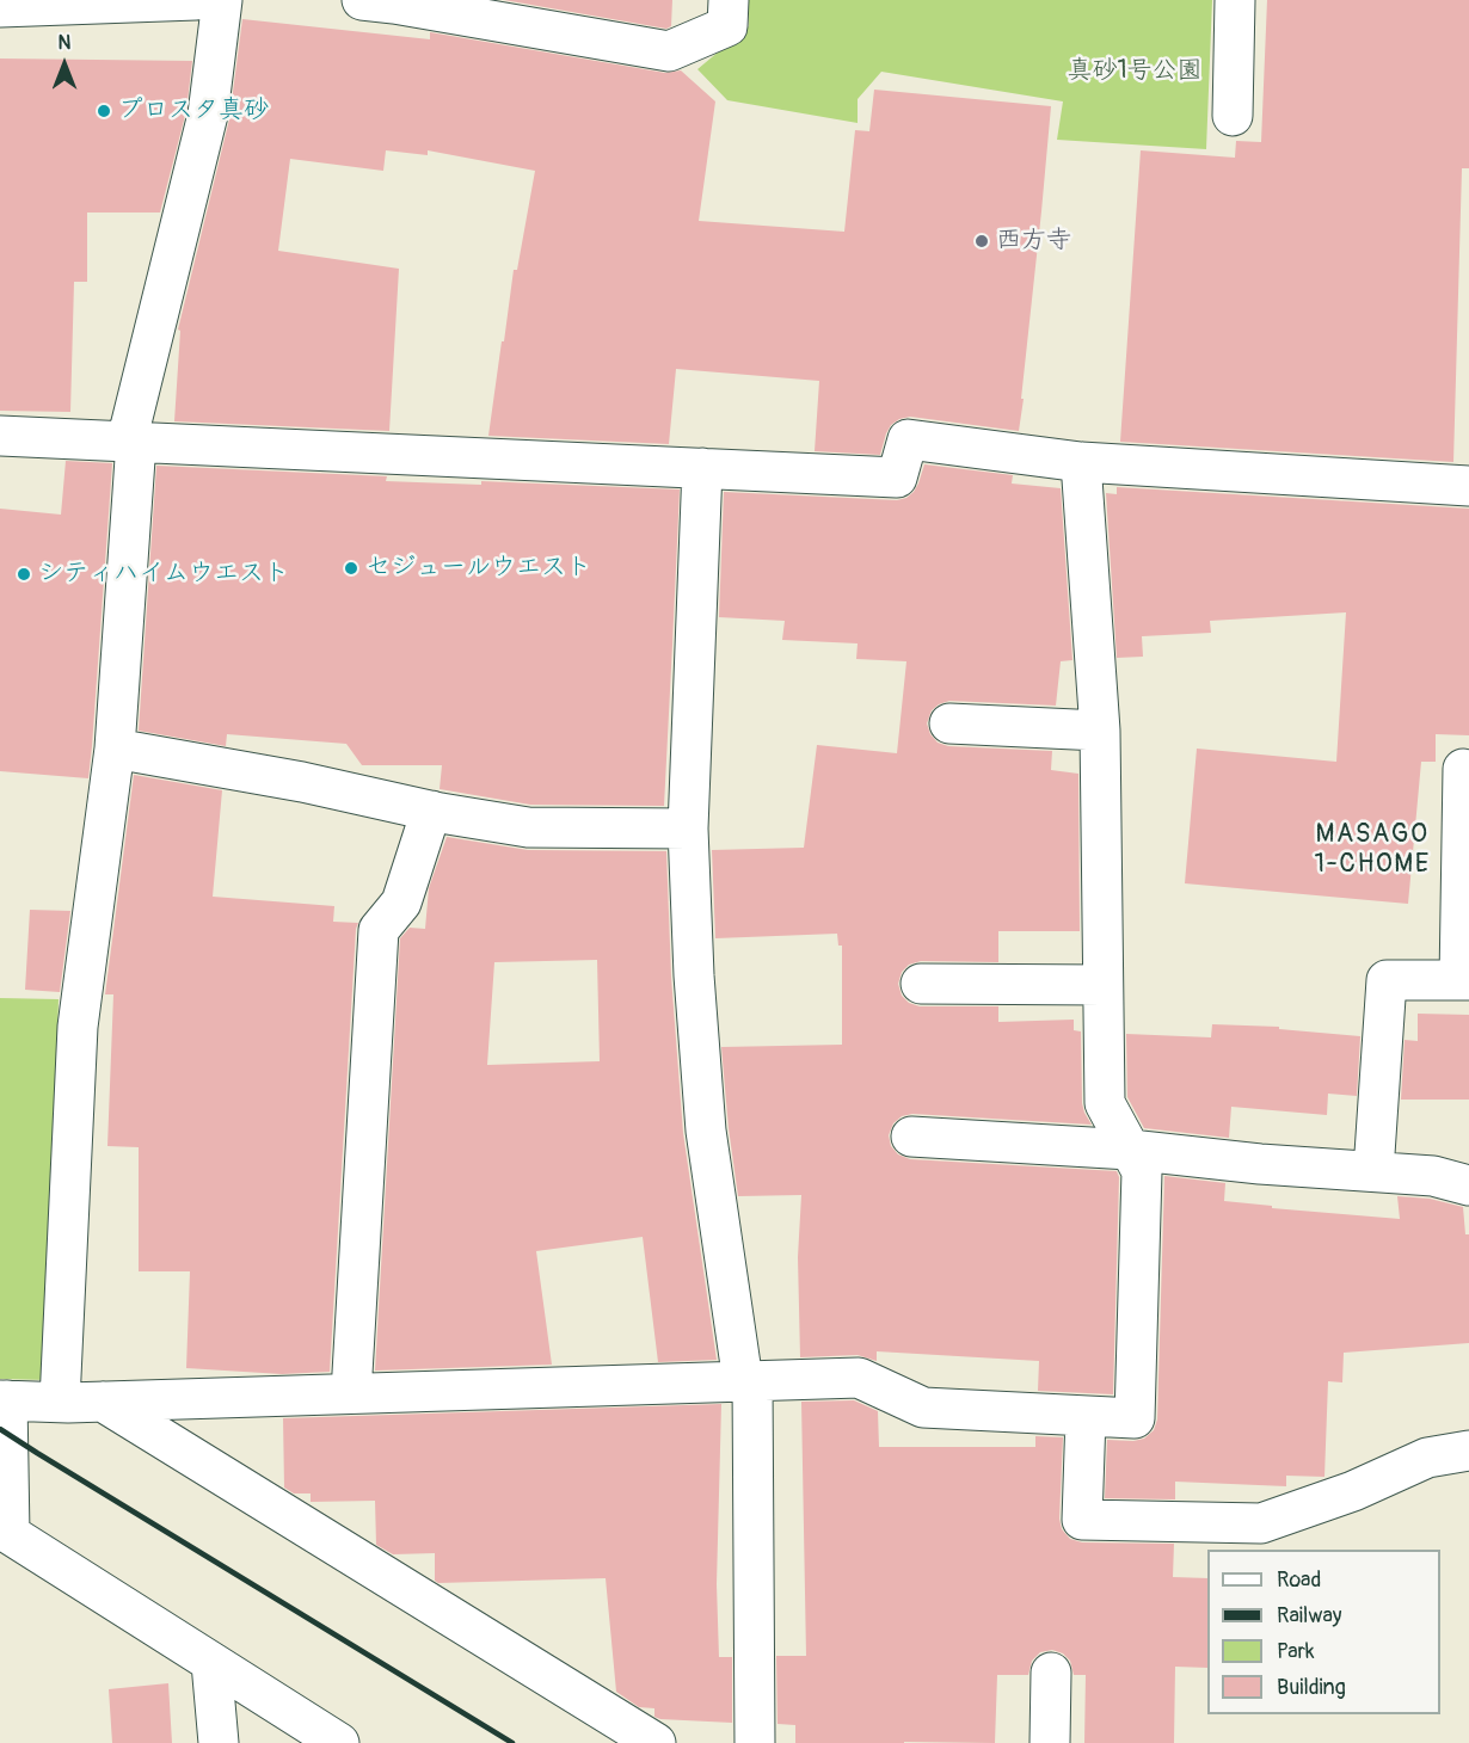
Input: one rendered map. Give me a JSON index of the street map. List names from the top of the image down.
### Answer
{
  "districts": ["MASAGO 1-CHOME"],
  "parks": ["真砂1号公園"],
  "places": [
    "プロスタ真砂",
    "西方寺",
    "セジュールウエスト",
    "シティハイムウエスト"
  ],
  "legend": [
    "Road",
    "Railway",
    "Park",
    "Building"
  ],
  "north": "top"
}
